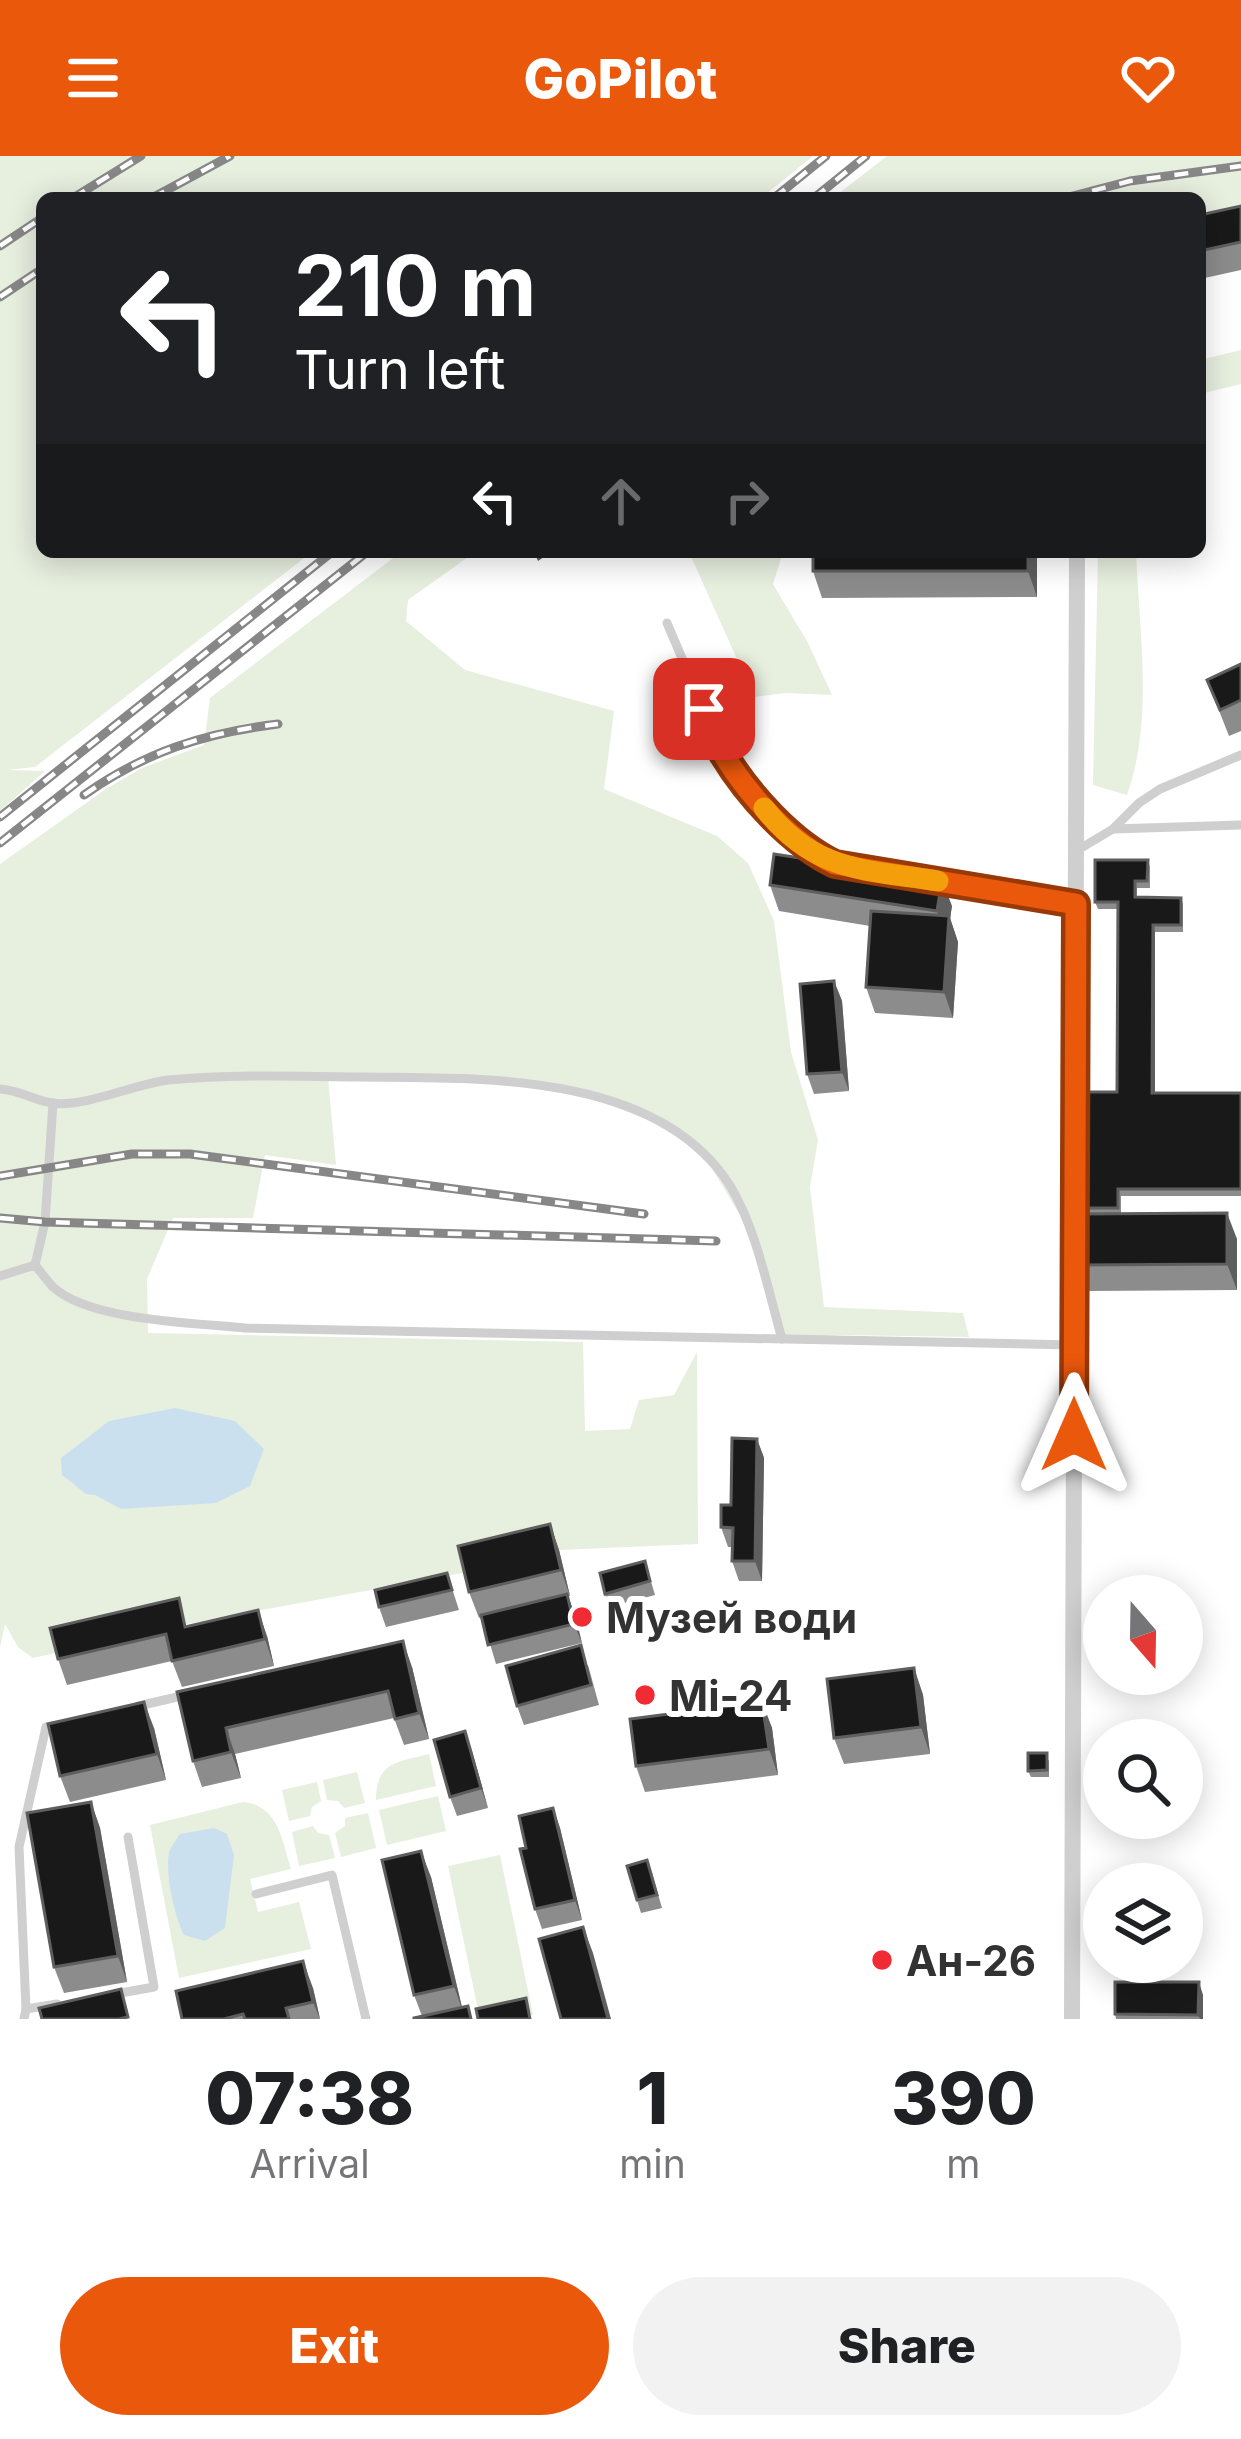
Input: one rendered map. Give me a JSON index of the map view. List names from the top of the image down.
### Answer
{
  "places": ["Музей води", "Мі-24", "Ан-26"],
  "north": "bottom",
  "page": {
    "header": "GoPilot",
    "turn": ["210 m", "Turn left"],
    "eta": [
      "07:38",
      "Arrival",
      "1",
      "min",
      "390",
      "m"
    ],
    "buttons": ["Exit", "Share"]
  }
}
